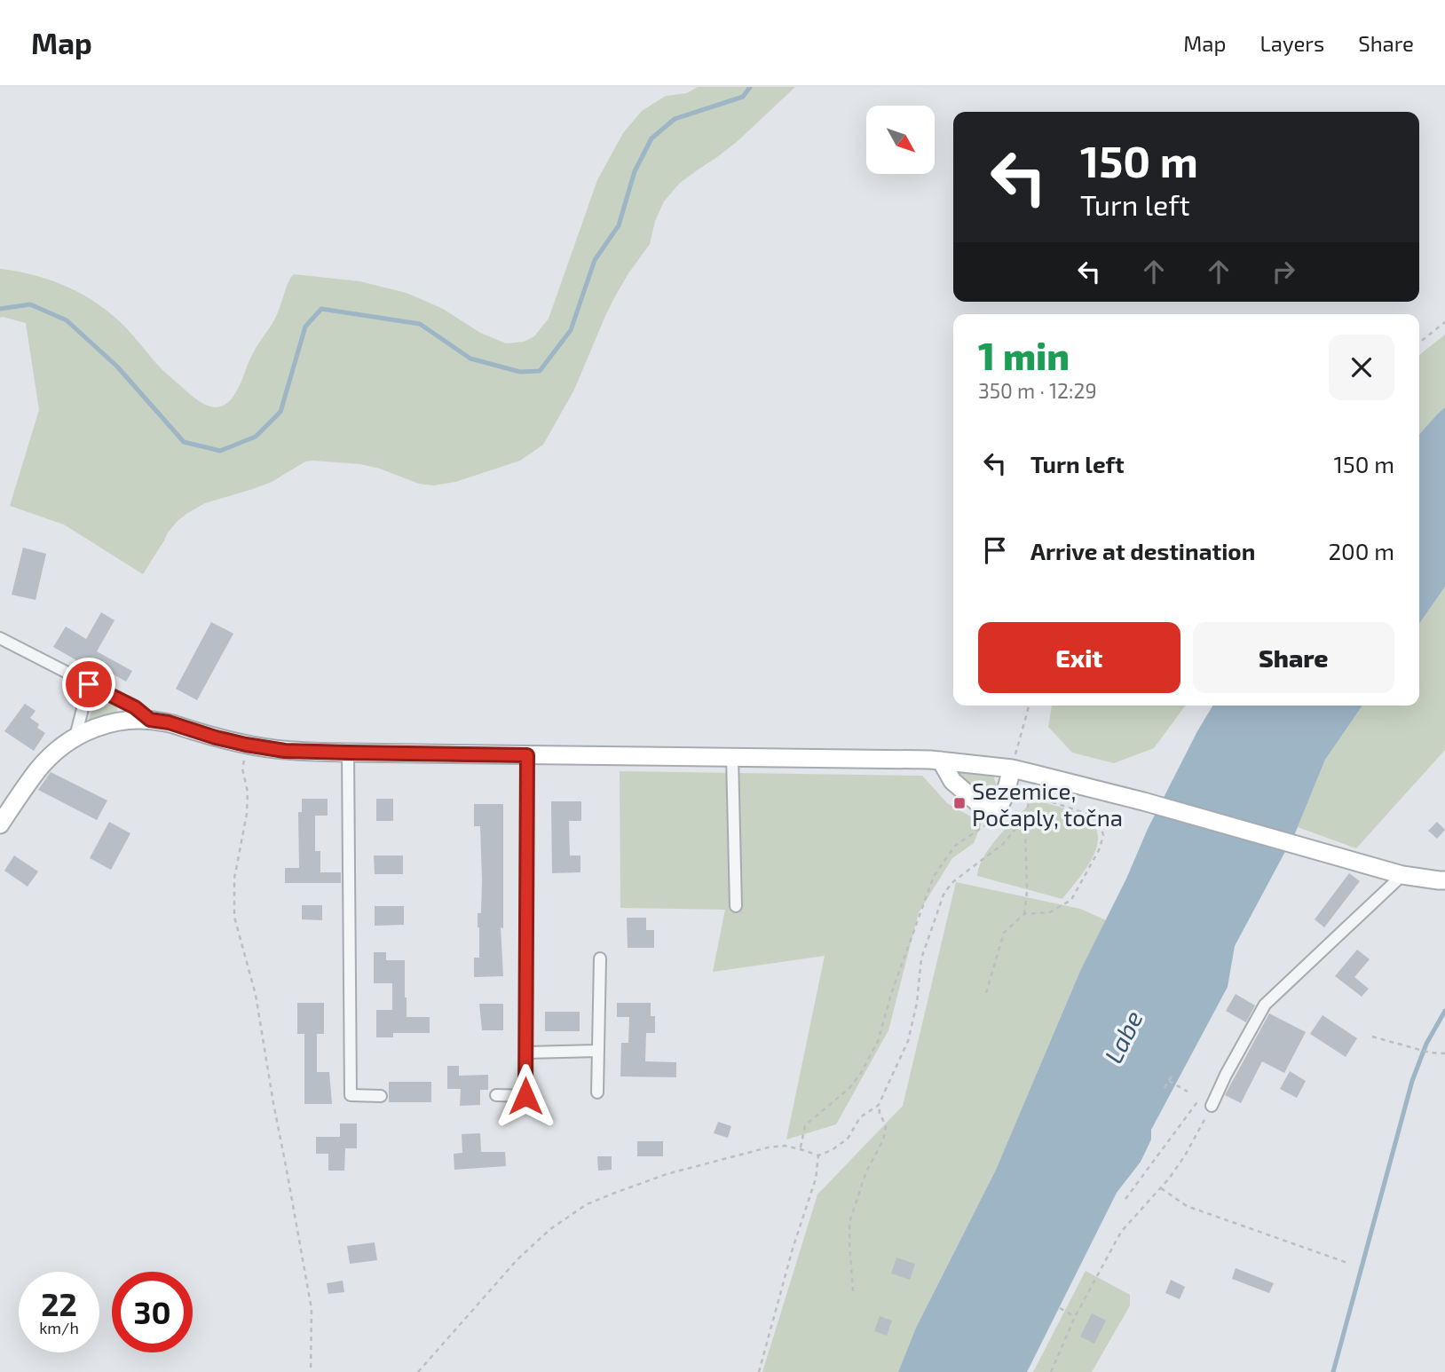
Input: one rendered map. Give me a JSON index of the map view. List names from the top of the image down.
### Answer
{
  "water": ["Labe"],
  "places": {
    "transit": ["Sezemice, Počaply, točna"]
  },
  "north": "bottom right",
  "page": {
    "header": "Map",
    "nav": ["Map", "Layers", "Share"],
    "turn": ["150 m", "Turn left"],
    "heading": ["1 min", "350 m · 12:29"],
    "list": [
      {
        "name": "Turn left",
        "value": "150 m"
      },
      {
        "name": "Arrive at destination",
        "value": "200 m"
      }
    ],
    "buttons": ["Exit", "Share"],
    "speed": "22 km/h",
    "limit": "30"
  }
}
